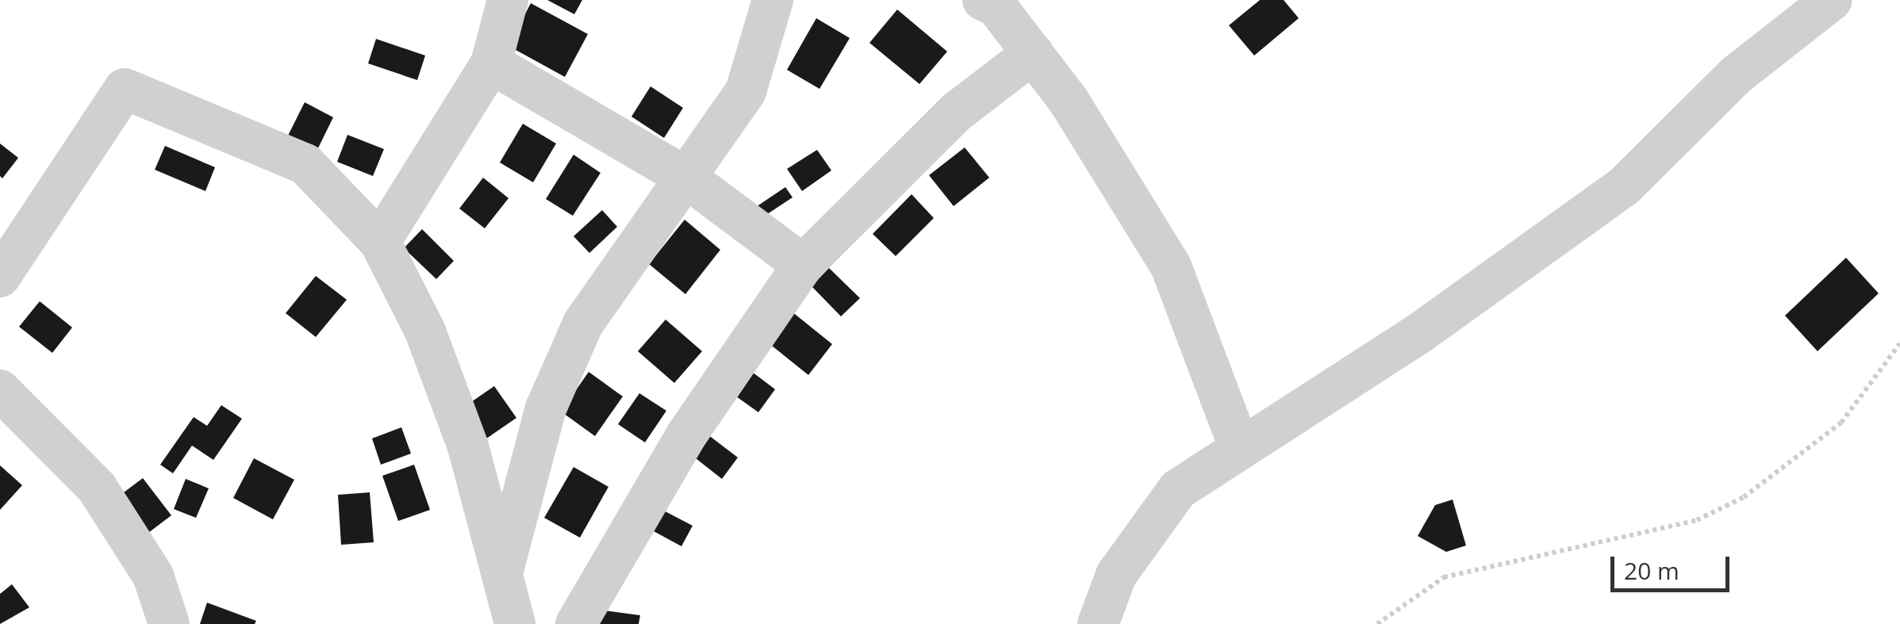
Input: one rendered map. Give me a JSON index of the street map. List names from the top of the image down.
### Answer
{
  "scale_bar": "20 m"
}
